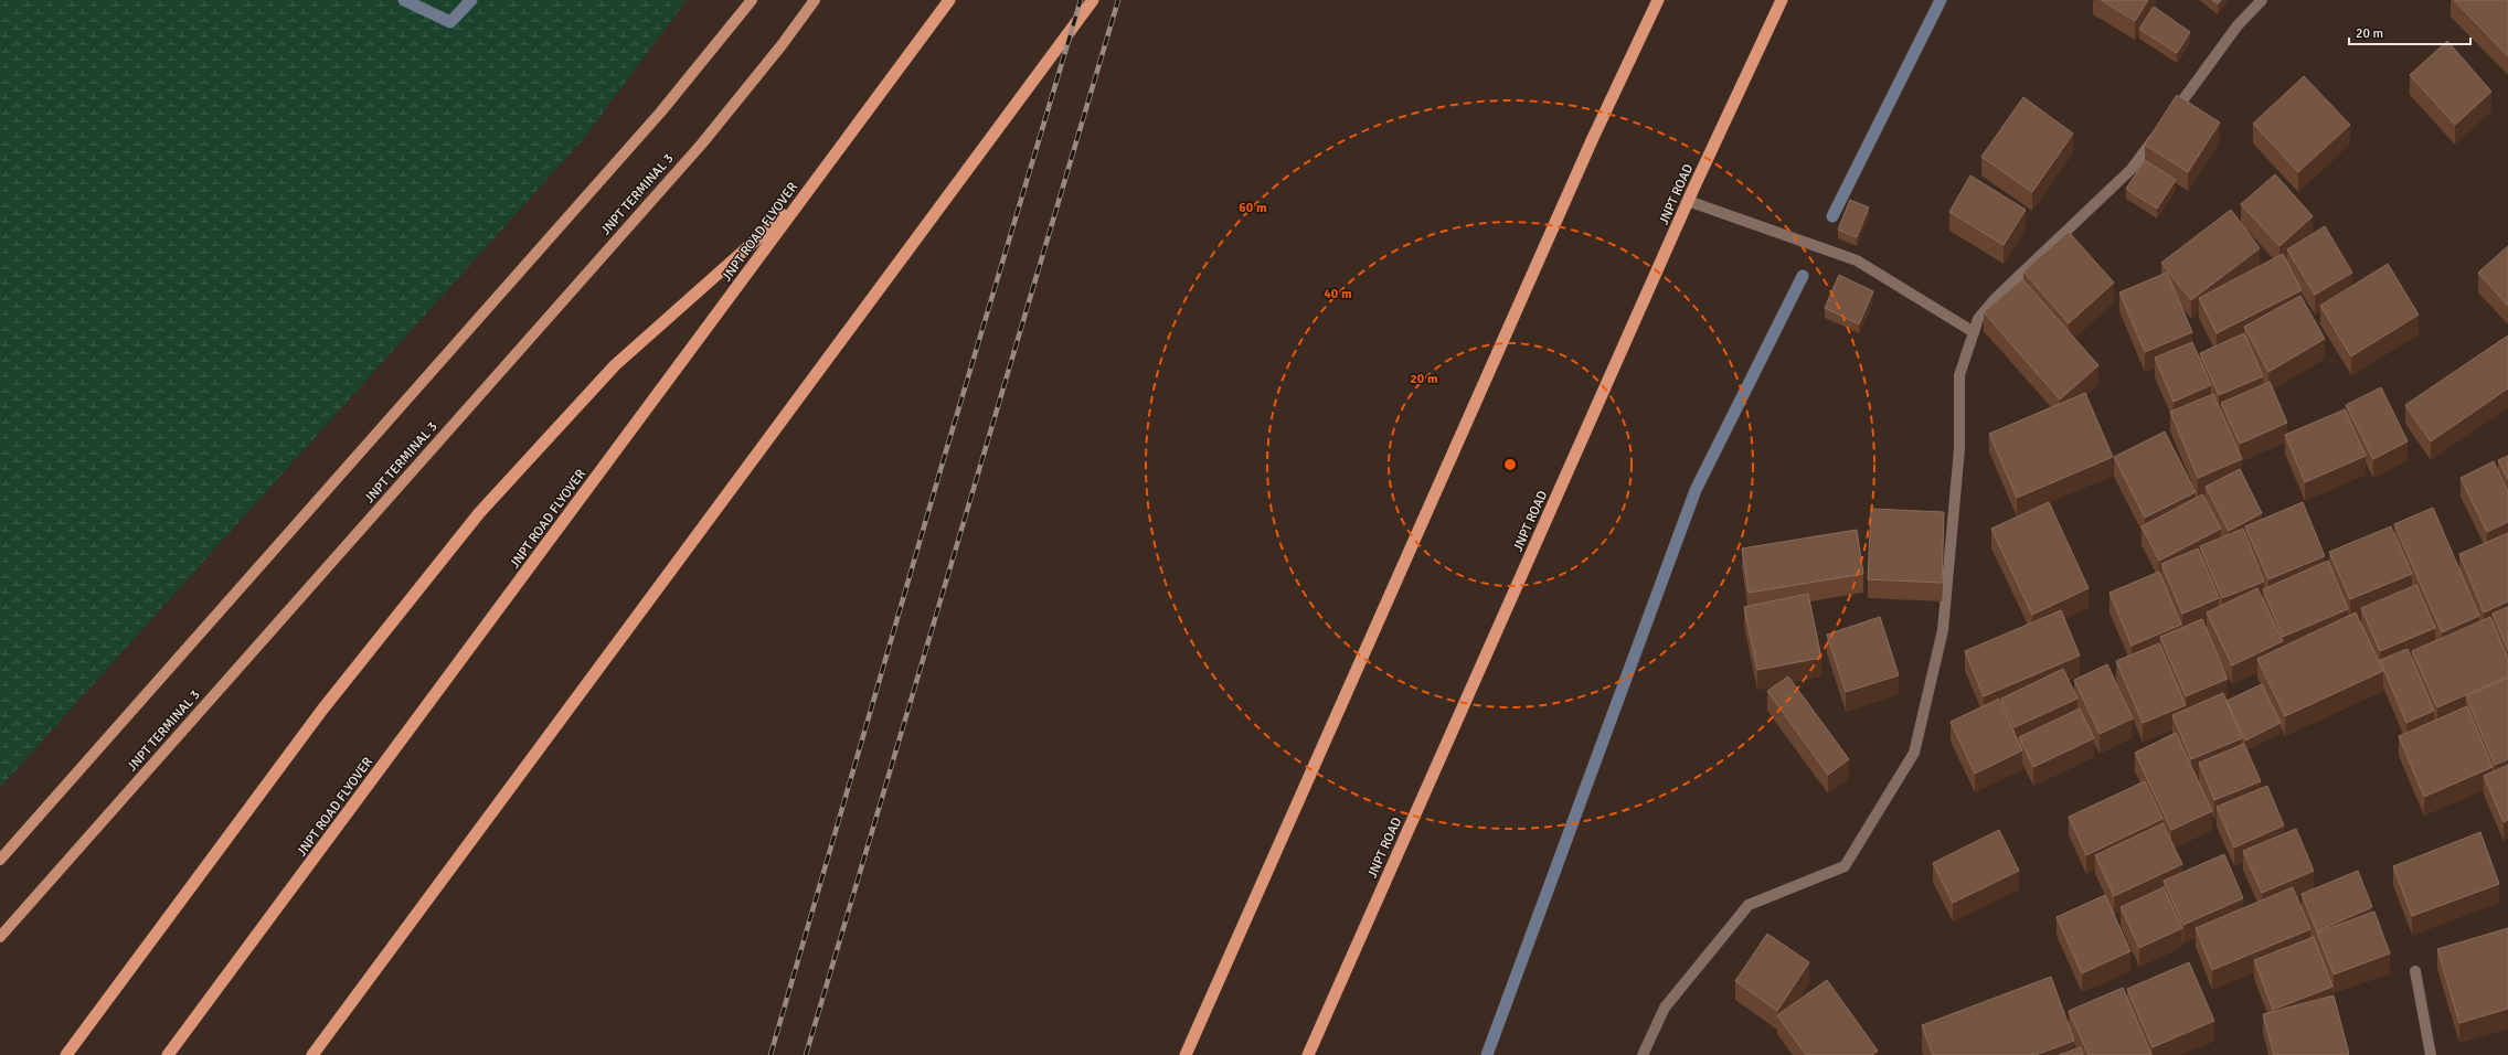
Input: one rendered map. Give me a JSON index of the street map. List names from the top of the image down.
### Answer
{
  "streets": {
    "highway": ["JNPT ROAD", "JNPT ROAD FLYOVER"],
    "main road": ["JNPT TERMINAL 3"]
  },
  "scale_bar": "20 m",
  "rings": ["60 m", "40 m", "20 m"]
}
